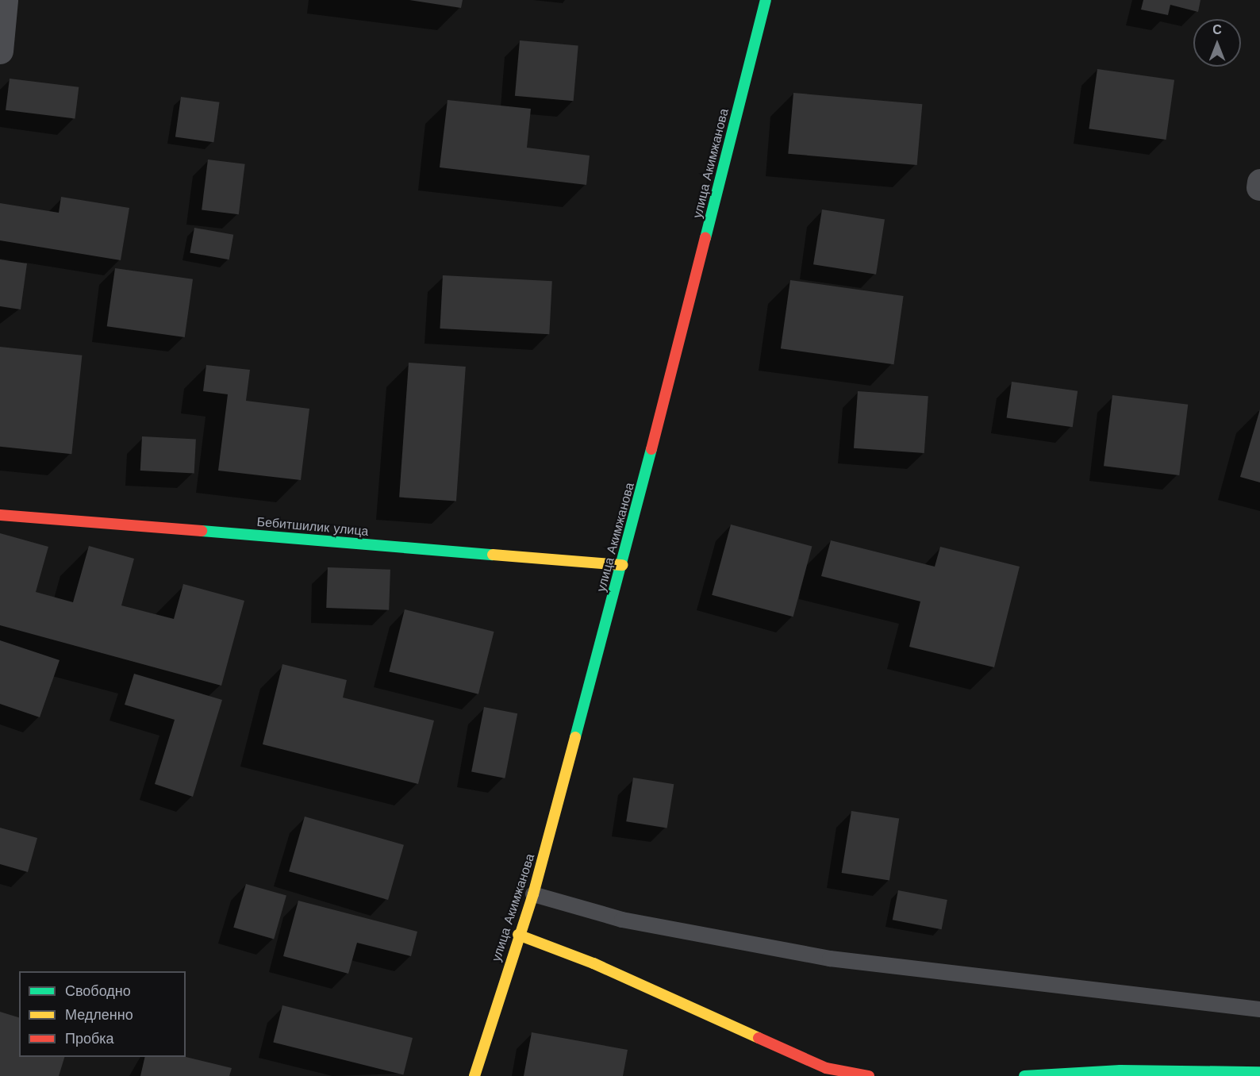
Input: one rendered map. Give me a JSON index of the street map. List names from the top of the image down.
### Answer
{
  "streets": {
    "street": ["улица Акимжанова", "Бебитшилик улица"]
  },
  "crossings": [
    ["улица Акимжанова", "Бебитшилик улица"]
  ],
  "legend": ["Свободно", "Медленно", "Пробка"],
  "north": "top"
}
